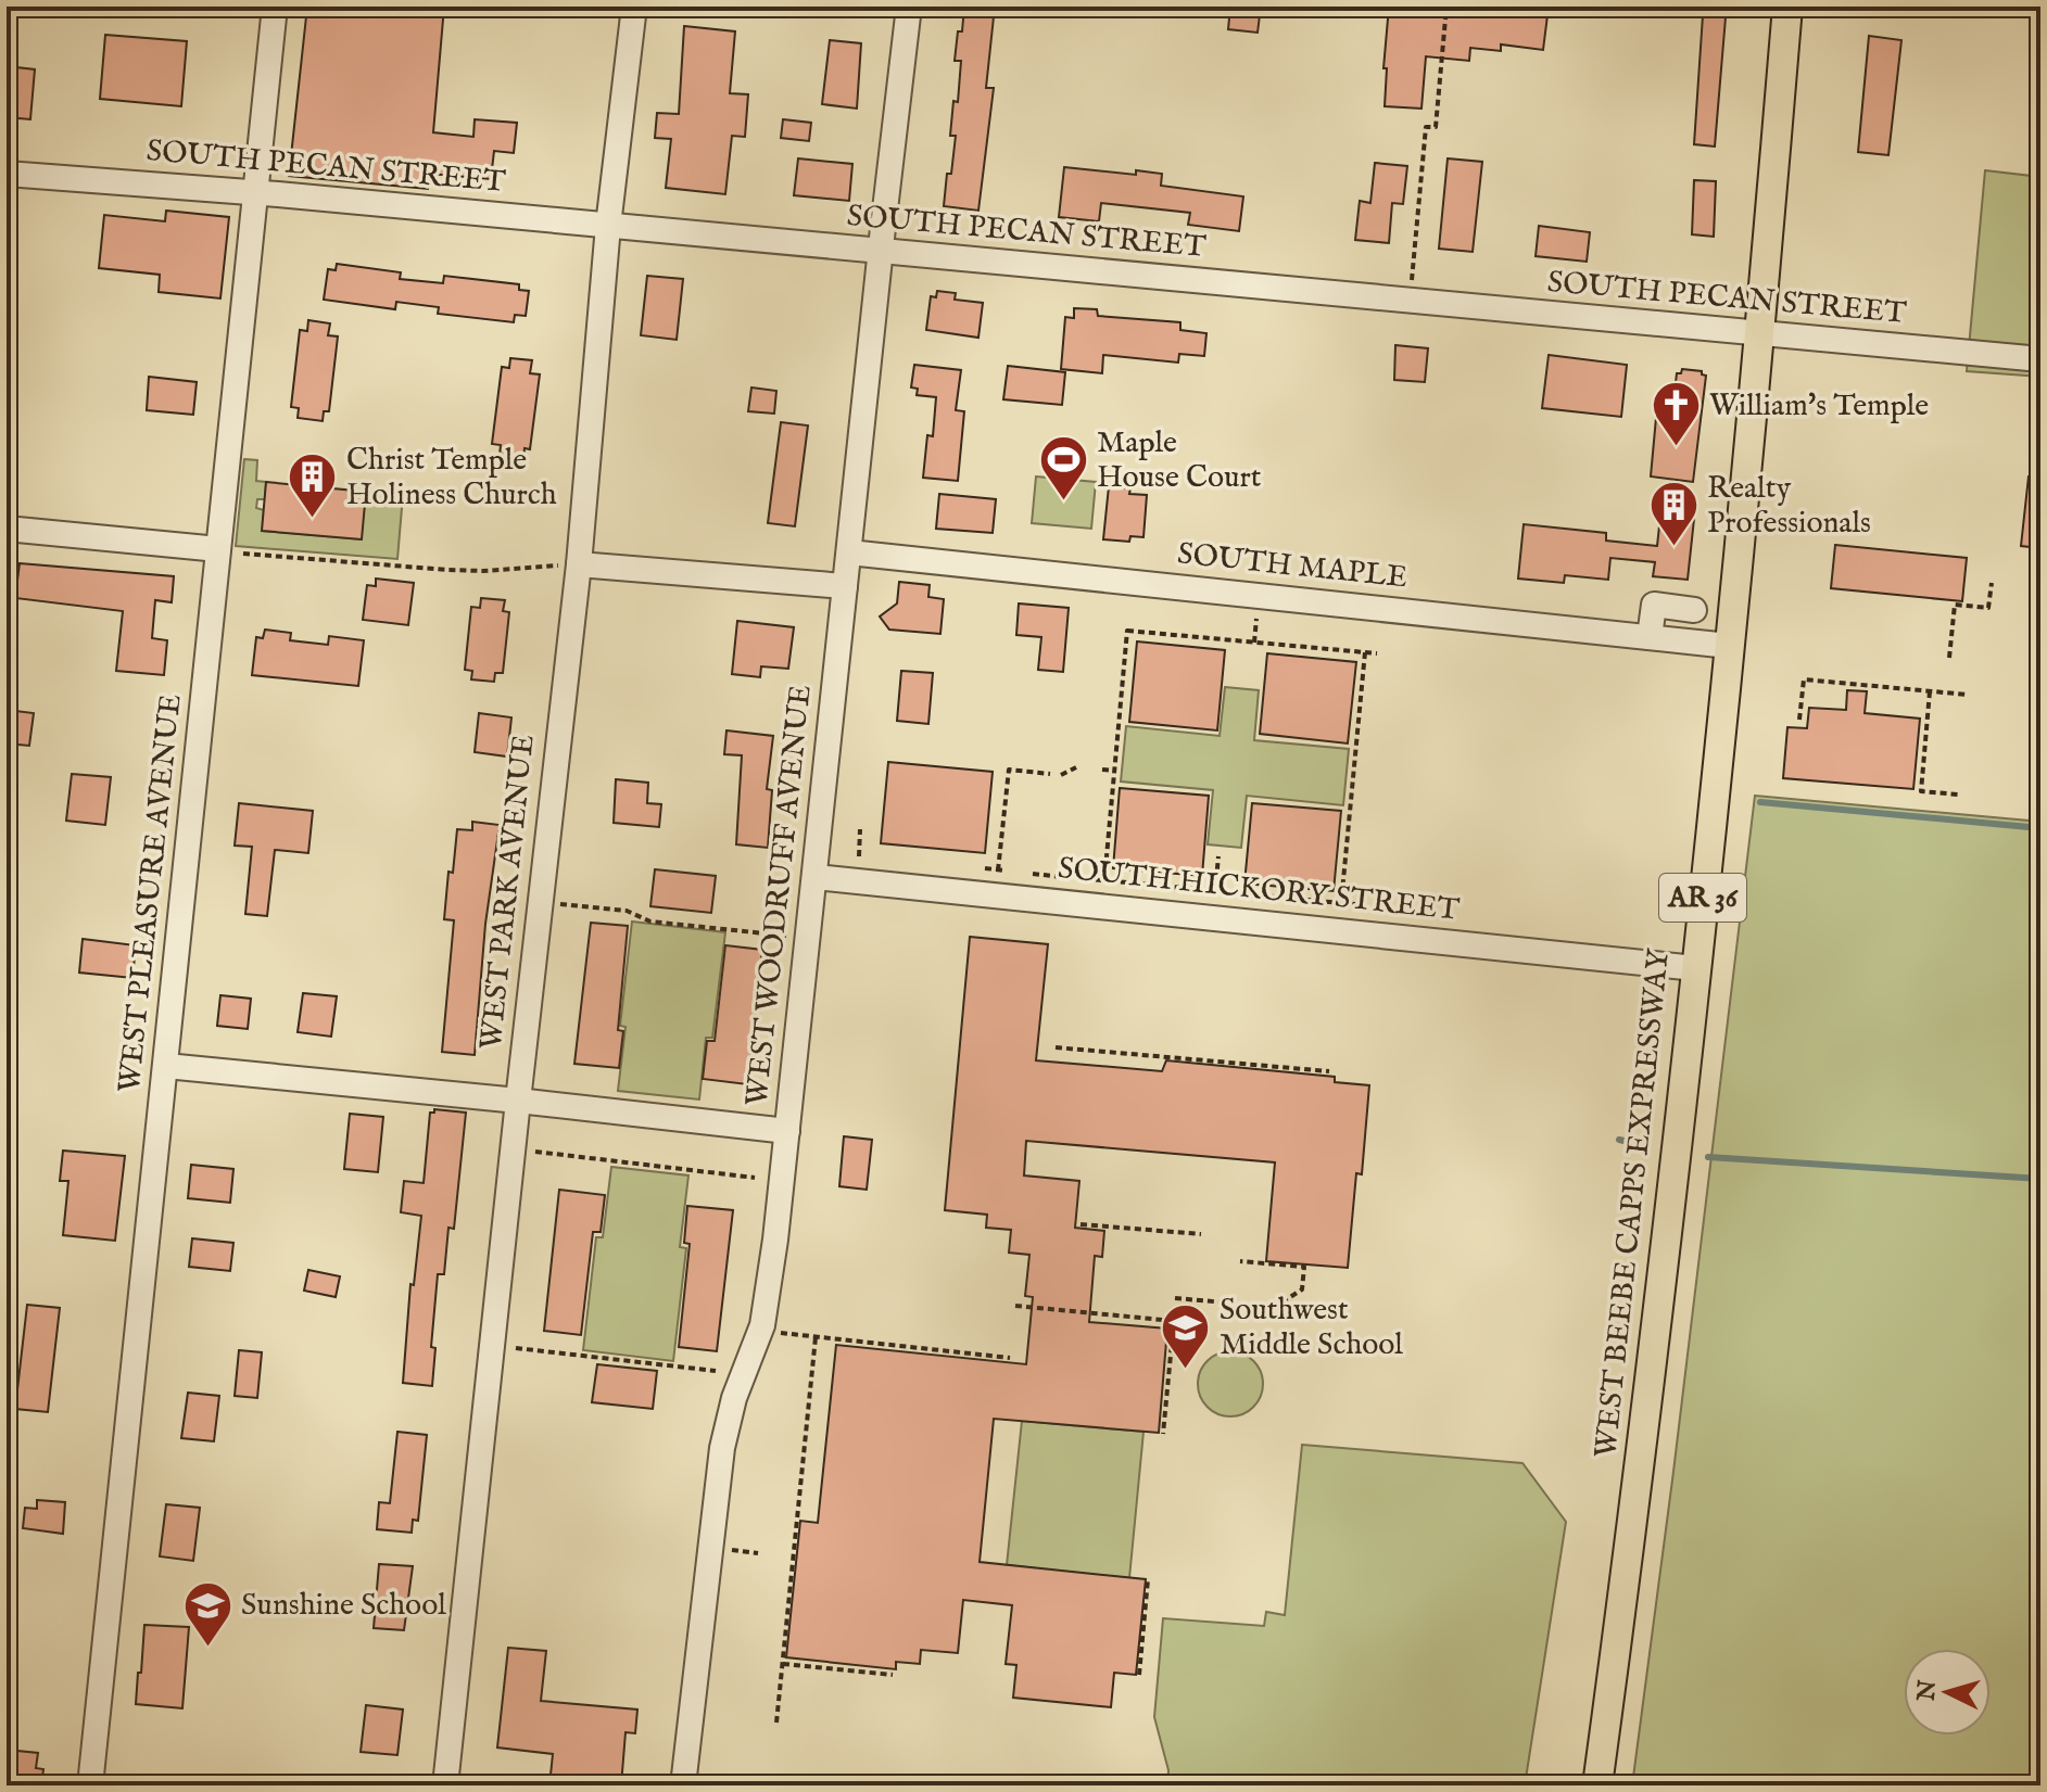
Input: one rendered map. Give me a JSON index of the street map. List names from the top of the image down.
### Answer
{
  "streets": {
    "main road": ["AR 36", "WEST BEEBE CAPPS EXPRESSWAY"],
    "street": [
      "SOUTH PECAN STREET",
      "SOUTH MAPLE",
      "SOUTH HICKORY STREET",
      "WEST PARK AVENUE",
      "WEST PLEASURE AVENUE",
      "WEST WOODRUFF AVENUE"
    ]
  },
  "crossings": [
    ["SOUTH PECAN STREET", "WEST PARK AVENUE"],
    ["SOUTH PECAN STREET", "WEST PLEASURE AVENUE"],
    ["SOUTH PECAN STREET", "WEST WOODRUFF AVENUE"],
    ["SOUTH PECAN STREET", "WEST BEEBE CAPPS EXPRESSWAY"],
    ["SOUTH MAPLE", "WEST WOODRUFF AVENUE"],
    ["SOUTH MAPLE", "WEST BEEBE CAPPS EXPRESSWAY"],
    ["SOUTH HICKORY STREET", "WEST WOODRUFF AVENUE"],
    ["SOUTH HICKORY STREET", "WEST BEEBE CAPPS EXPRESSWAY"]
  ],
  "places": {
    "church": ["William's Temple"],
    "sports": ["Maple House Court"],
    "building": ["Christ Temple Holiness Church", "Realty Professionals"],
    "school or university": ["Southwest Middle School", "Sunshine School"]
  },
  "north": "left"
}
